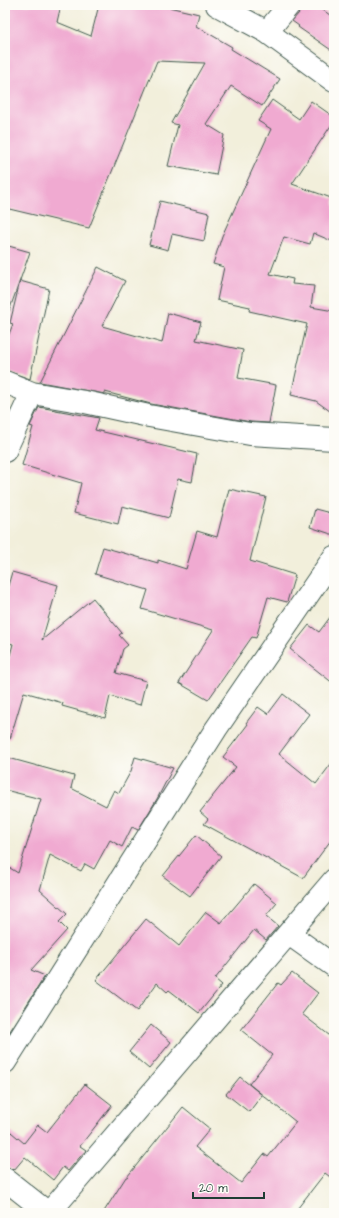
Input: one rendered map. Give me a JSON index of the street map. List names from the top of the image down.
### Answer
{
  "scale_bar": "20 m"
}
